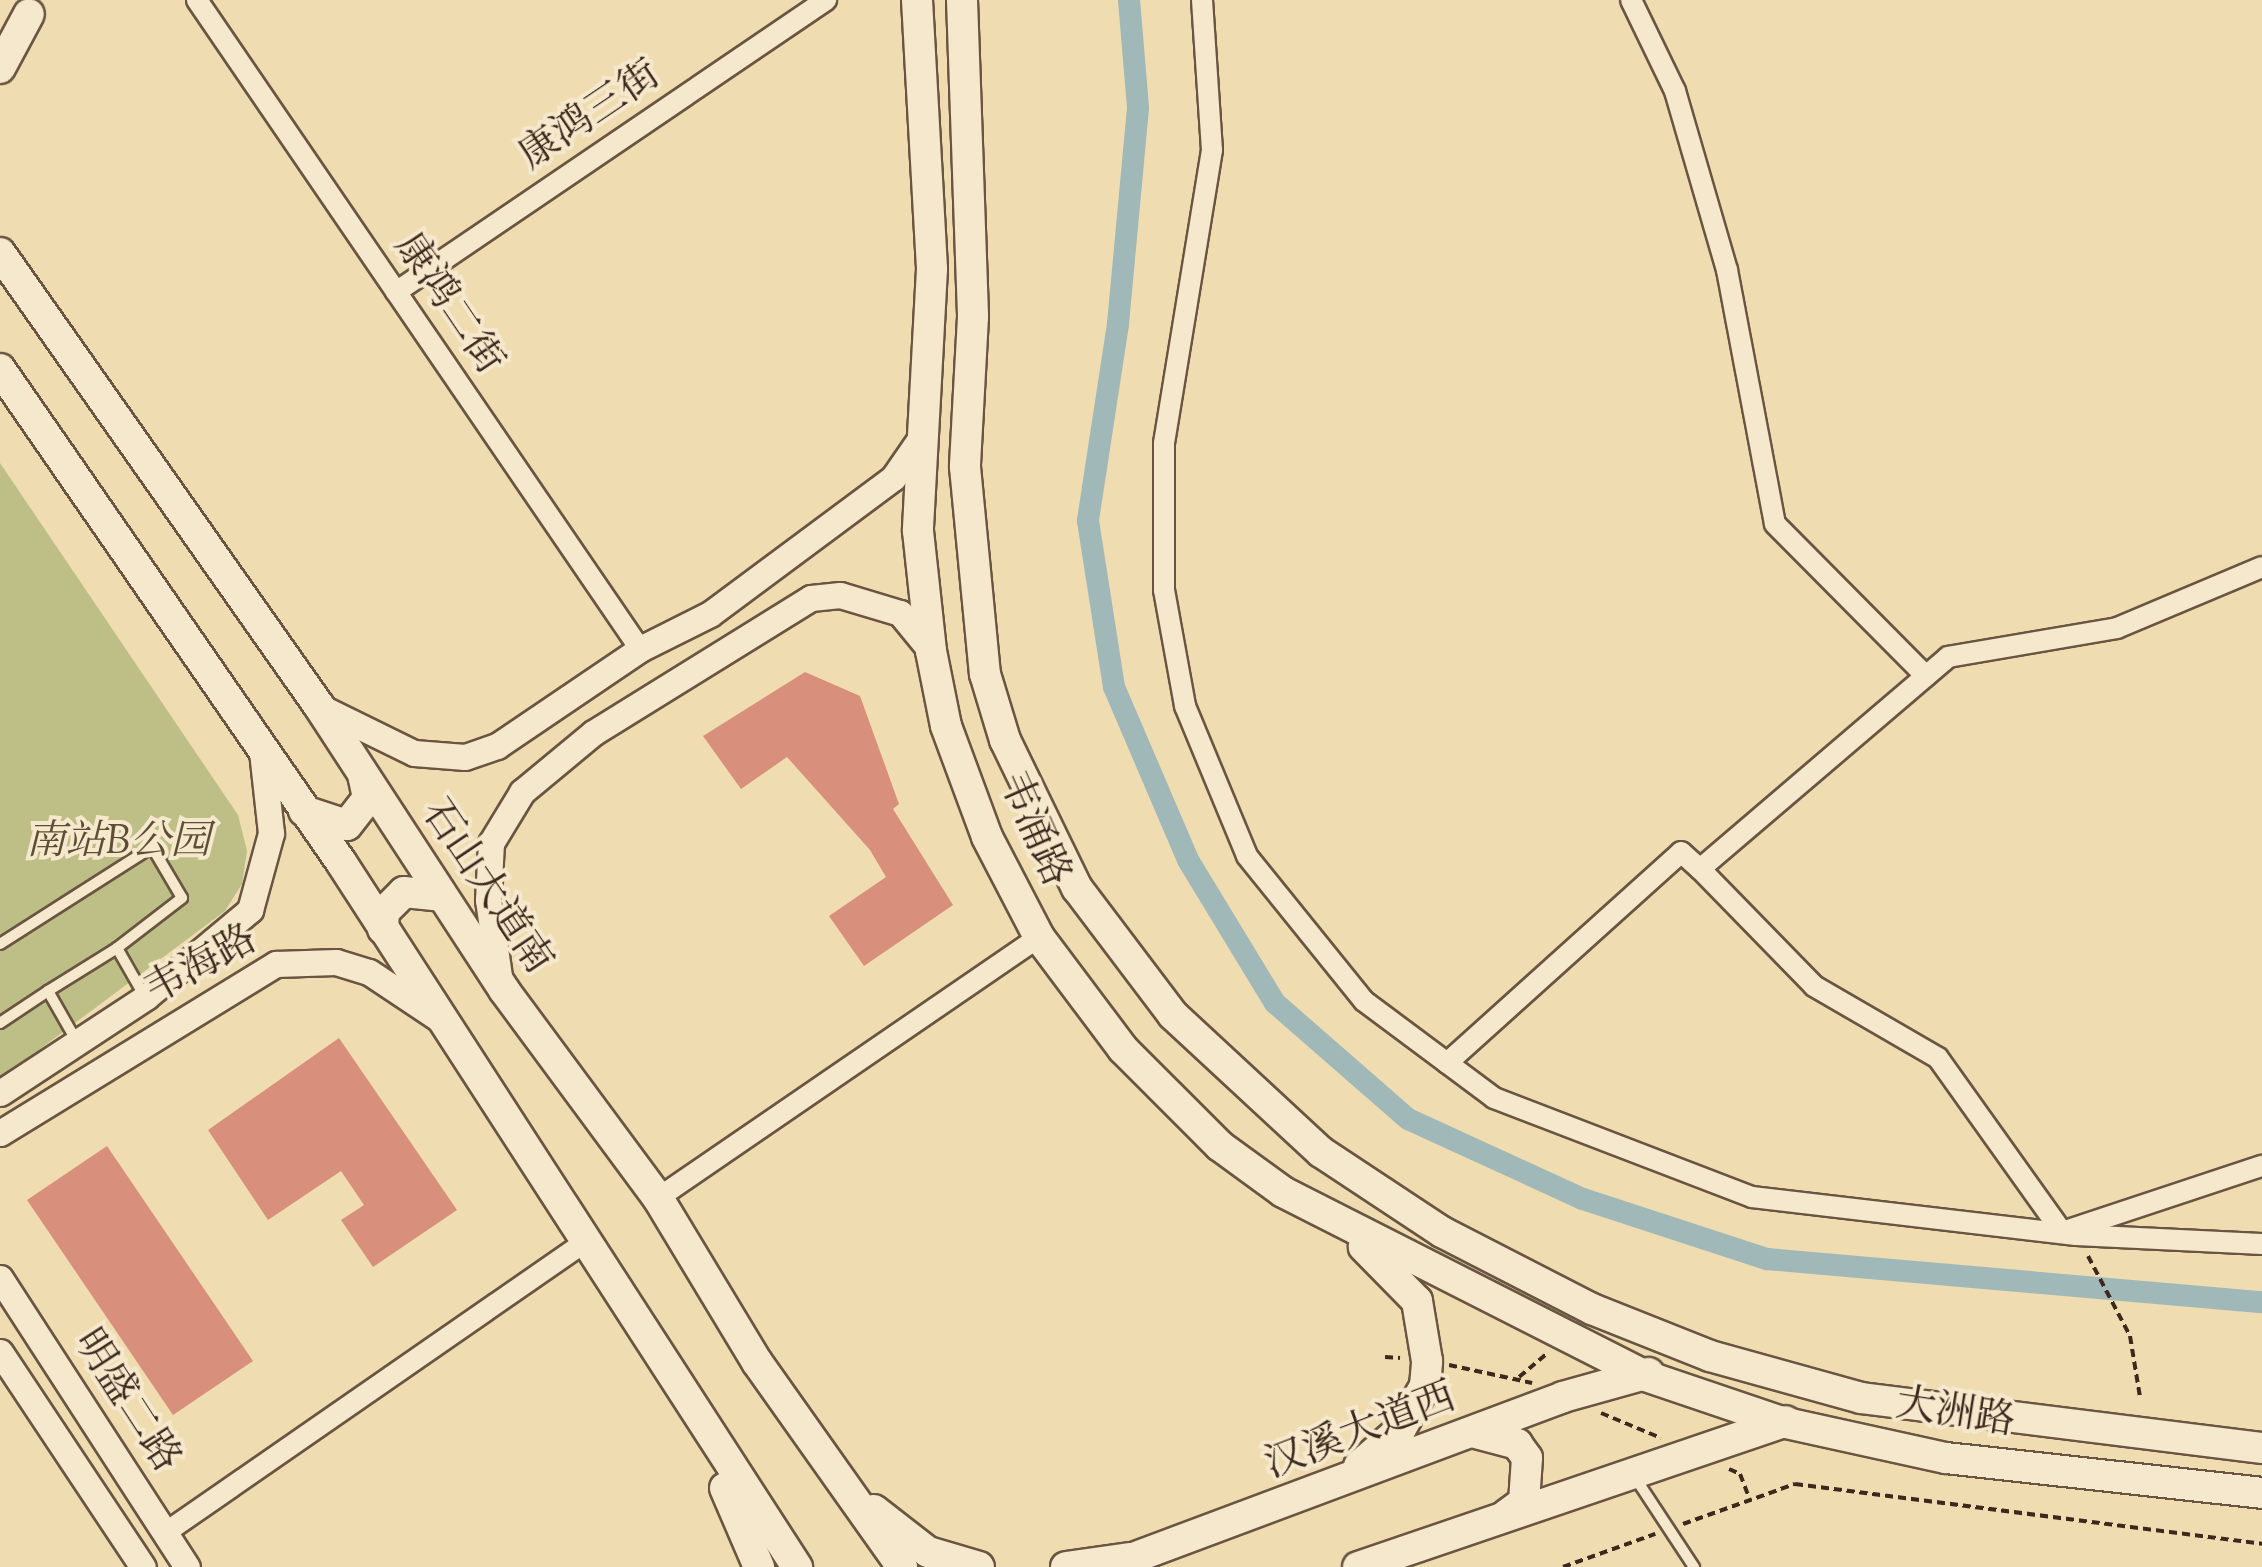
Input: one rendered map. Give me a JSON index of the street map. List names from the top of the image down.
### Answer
{
  "streets": {
    "main road": [
      "韦涌路",
      "石山大道南",
      "大洲路",
      "汉溪大道西"
    ],
    "street": [
      "康鸿三街",
      "康鸿二街",
      "韦海路",
      "明盛二路"
    ]
  },
  "crossings": [
    ["康鸿三街", "康鸿二街"],
    ["韦涌路", "大洲路"],
    ["韦涌路", "汉溪大道西"],
    ["大洲路", "汉溪大道西"]
  ],
  "parks": ["南站B公园"]
}
